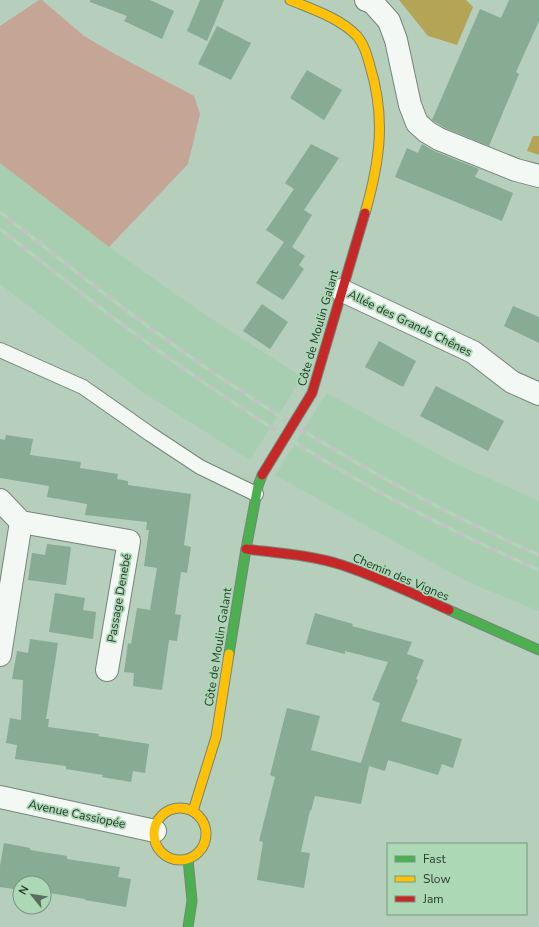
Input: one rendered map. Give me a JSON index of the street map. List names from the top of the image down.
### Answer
{
  "streets": {
    "street": [
      "Allée des Grands Chênes",
      "Côte de Moulin Galant",
      "Chemin des Vignes",
      "Passage Denebé",
      "Avenue Cassiopée"
    ]
  },
  "crossings": [
    ["Allée des Grands Chênes", "Côte de Moulin Galant"],
    ["Côte de Moulin Galant", "Chemin des Vignes"],
    ["Côte de Moulin Galant", "Avenue Cassiopée"]
  ],
  "legend": ["Fast", "Slow", "Jam"],
  "north": "top left"
}
